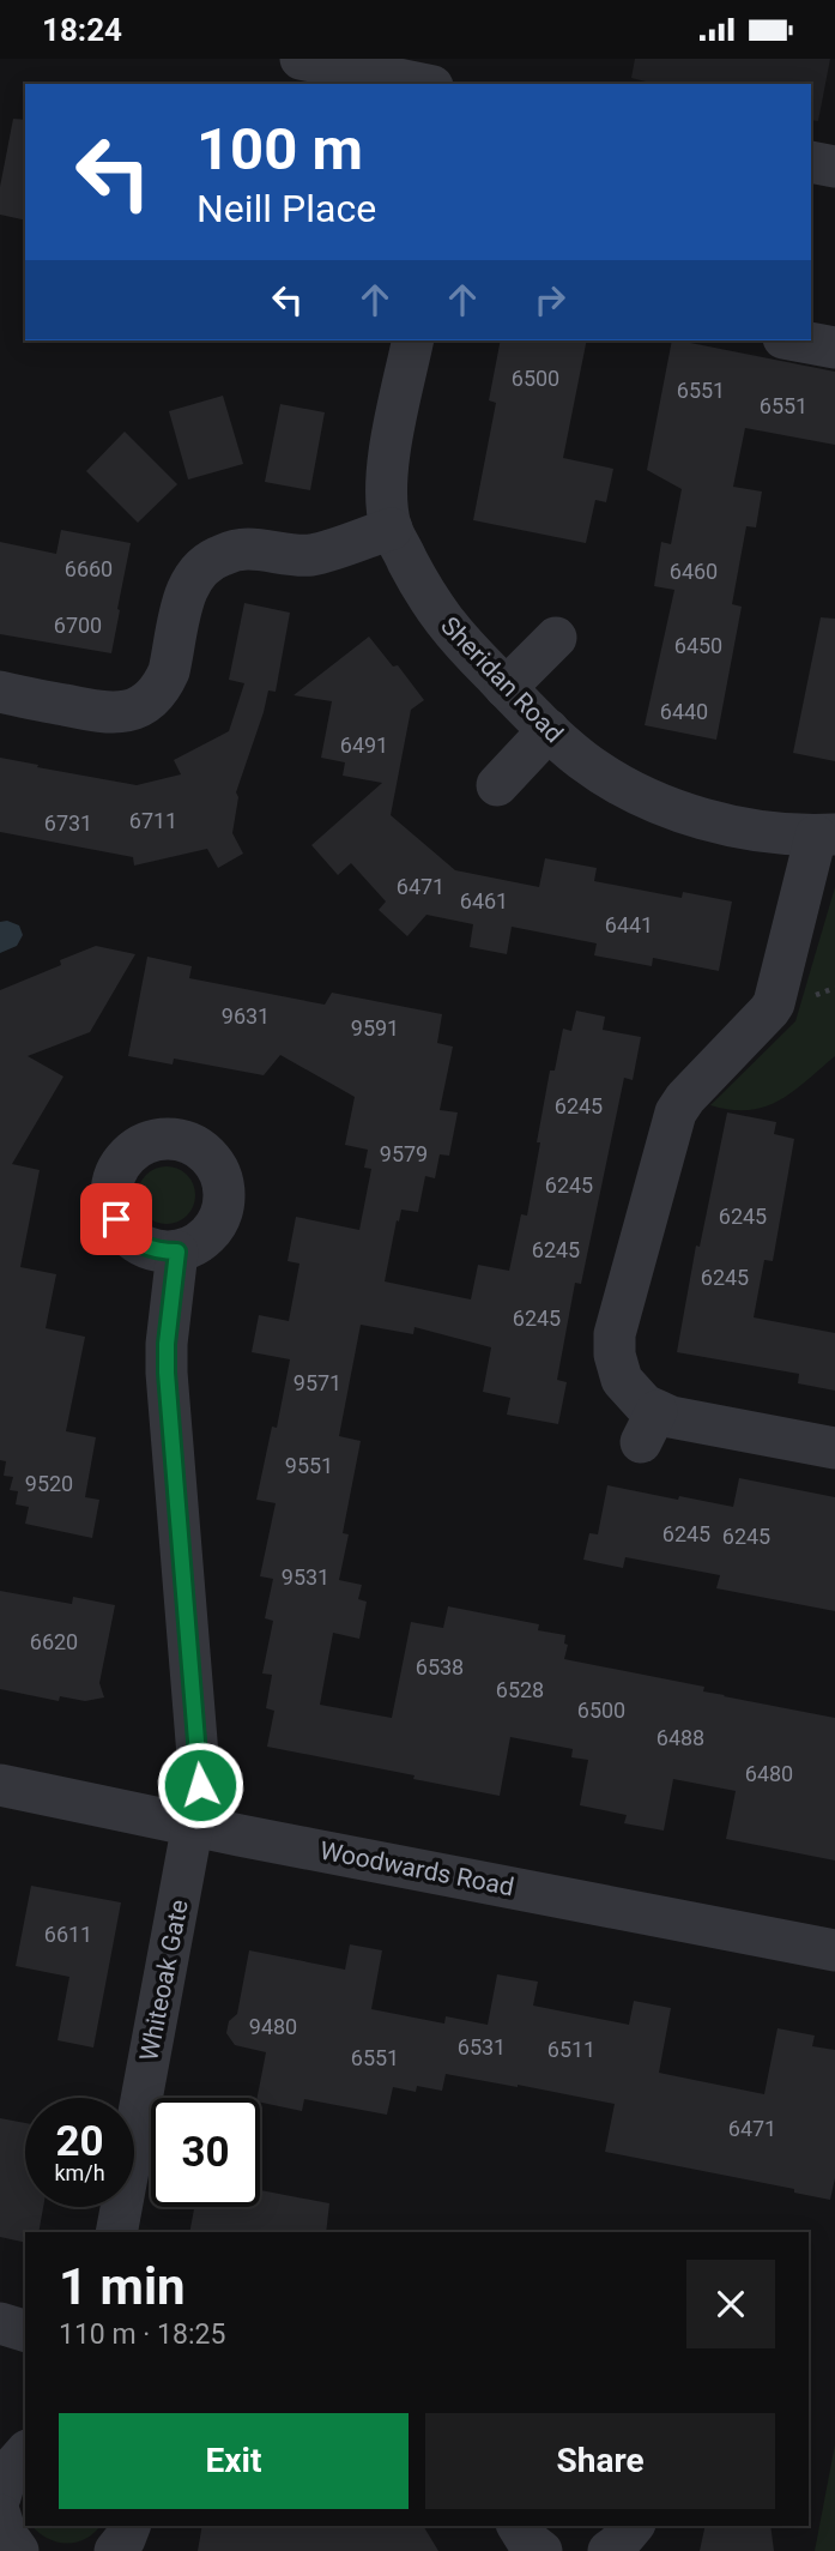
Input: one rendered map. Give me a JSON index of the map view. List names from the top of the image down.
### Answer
{
  "streets": {
    "street": ["Sheridan Road", "Woodwards Road", "Whiteoak Gate"]
  },
  "crossings": [
    ["Woodwards Road", "Whiteoak Gate"]
  ],
  "house_numbers": [
    "6500",
    "6551",
    "6551",
    "6660",
    "6460",
    "6700",
    "6450",
    "6440",
    "6491",
    "6711",
    "6731",
    "6471",
    "6461",
    "6441",
    "9631",
    "9591",
    "6245",
    "9579",
    "6245",
    "6245",
    "6245",
    "6245",
    "6245",
    "9571",
    "9551",
    "9520",
    "6245",
    "6245",
    "9531",
    "6620",
    "6538",
    "6528",
    "6500",
    "6488",
    "6480",
    "6611",
    "9480",
    "6531",
    "6511",
    "6551",
    "6471"
  ],
  "page": {
    "status": "18:24",
    "turn": ["100 m", "Neill Place"],
    "speed": "20 km/h",
    "limit": "30",
    "heading": ["1 min", "110 m · 18:25"],
    "buttons": ["Exit", "Share"]
  }
}
